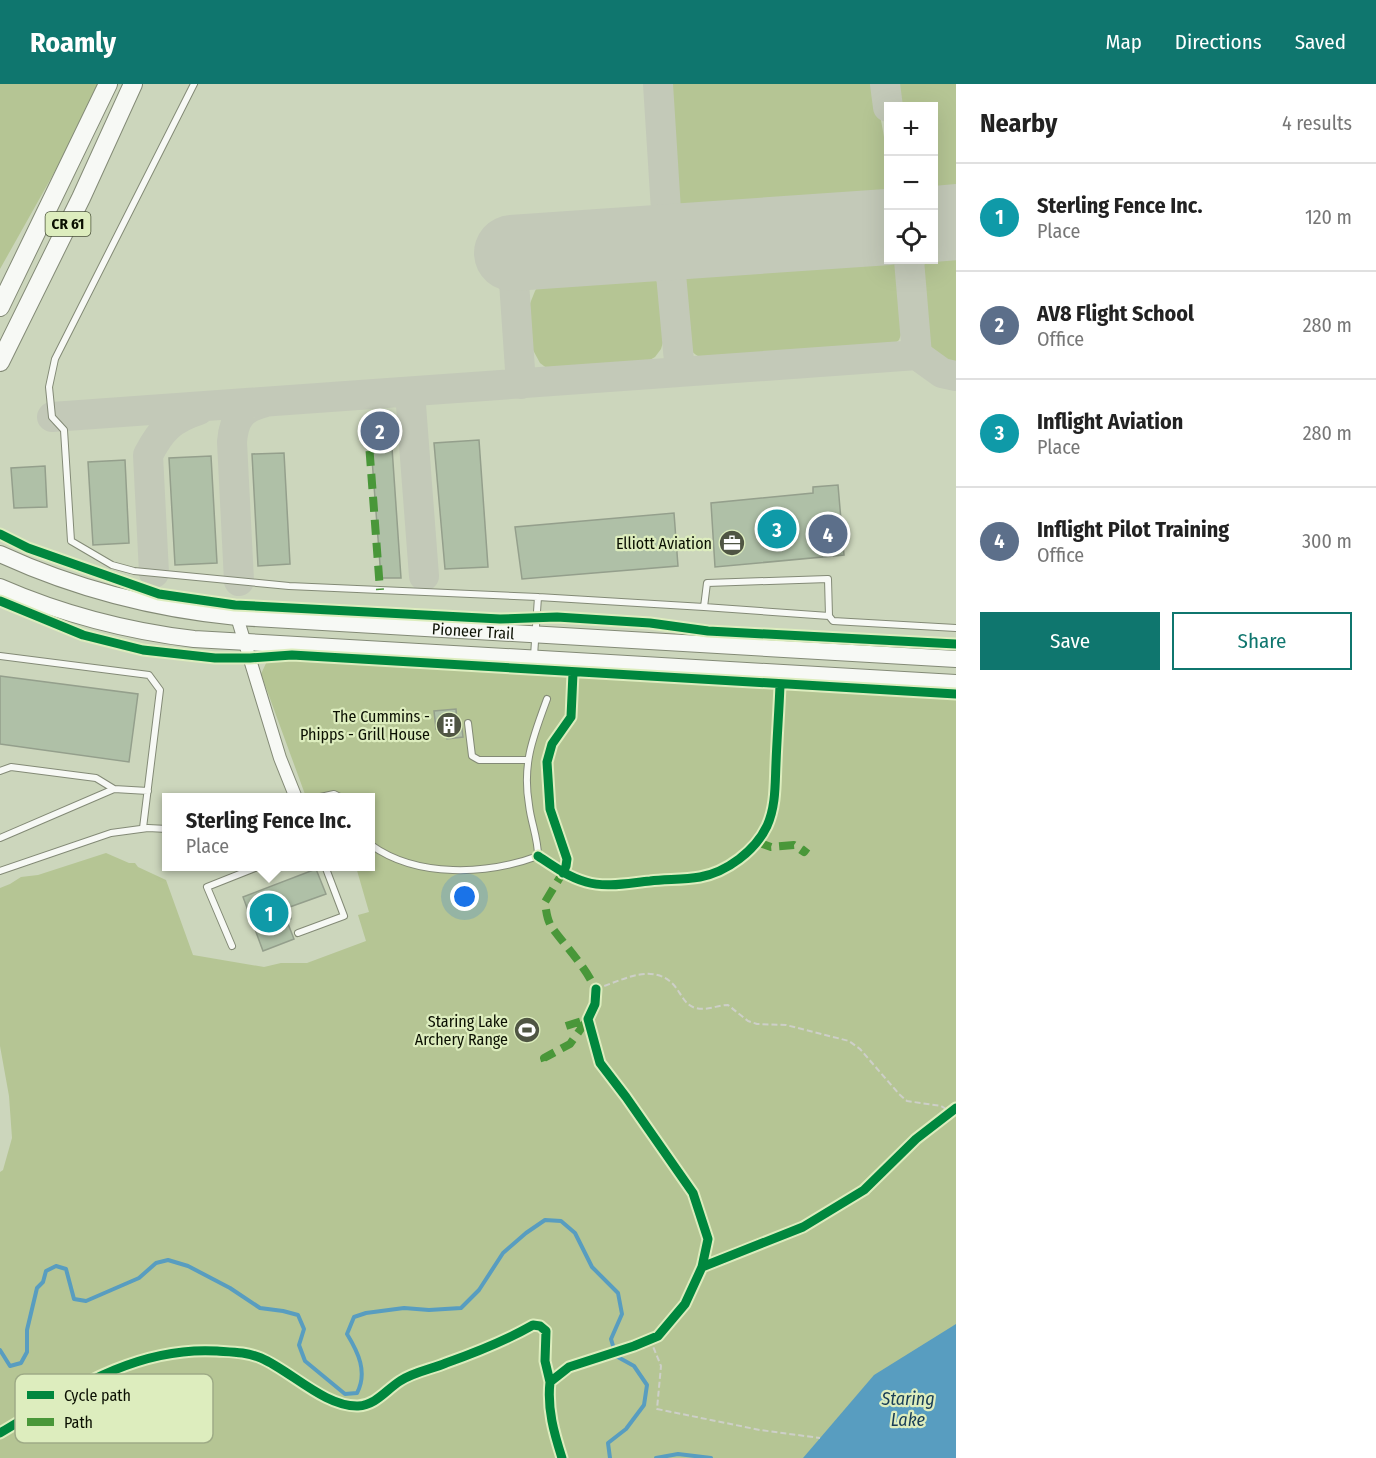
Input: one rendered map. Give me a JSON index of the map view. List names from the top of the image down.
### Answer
{
  "streets": {
    "main road": ["CR 61", "Pioneer Trail"]
  },
  "water": ["Staring Lake"],
  "places": {
    "office": ["Elliott Aviation"],
    "building": ["The Cummins - Phipps - Grill House"],
    "sports": ["Staring Lake Archery Range"]
  },
  "legend": ["Cycle path", "Path"],
  "page": {
    "header": "Roamly",
    "nav": ["Map", "Directions", "Saved"],
    "heading": ["Nearby", "4 results"],
    "map_buttons": ["+", "−"],
    "list": [
      {
        "mark": "1",
        "name": "Sterling Fence Inc.",
        "note": "Place",
        "value": "120 m"
      },
      {
        "mark": "2",
        "name": "AV8 Flight School",
        "note": "Office",
        "value": "280 m"
      },
      {
        "mark": "3",
        "name": "Inflight Aviation",
        "note": "Place",
        "value": "280 m"
      },
      {
        "mark": "4",
        "name": "Inflight Pilot Training",
        "note": "Office",
        "value": "300 m"
      }
    ],
    "pins": [
      "2",
      "3",
      "4",
      "1"
    ],
    "buttons": ["Save", "Share"],
    "popup": ["Sterling Fence Inc.", "Place"]
  }
}
